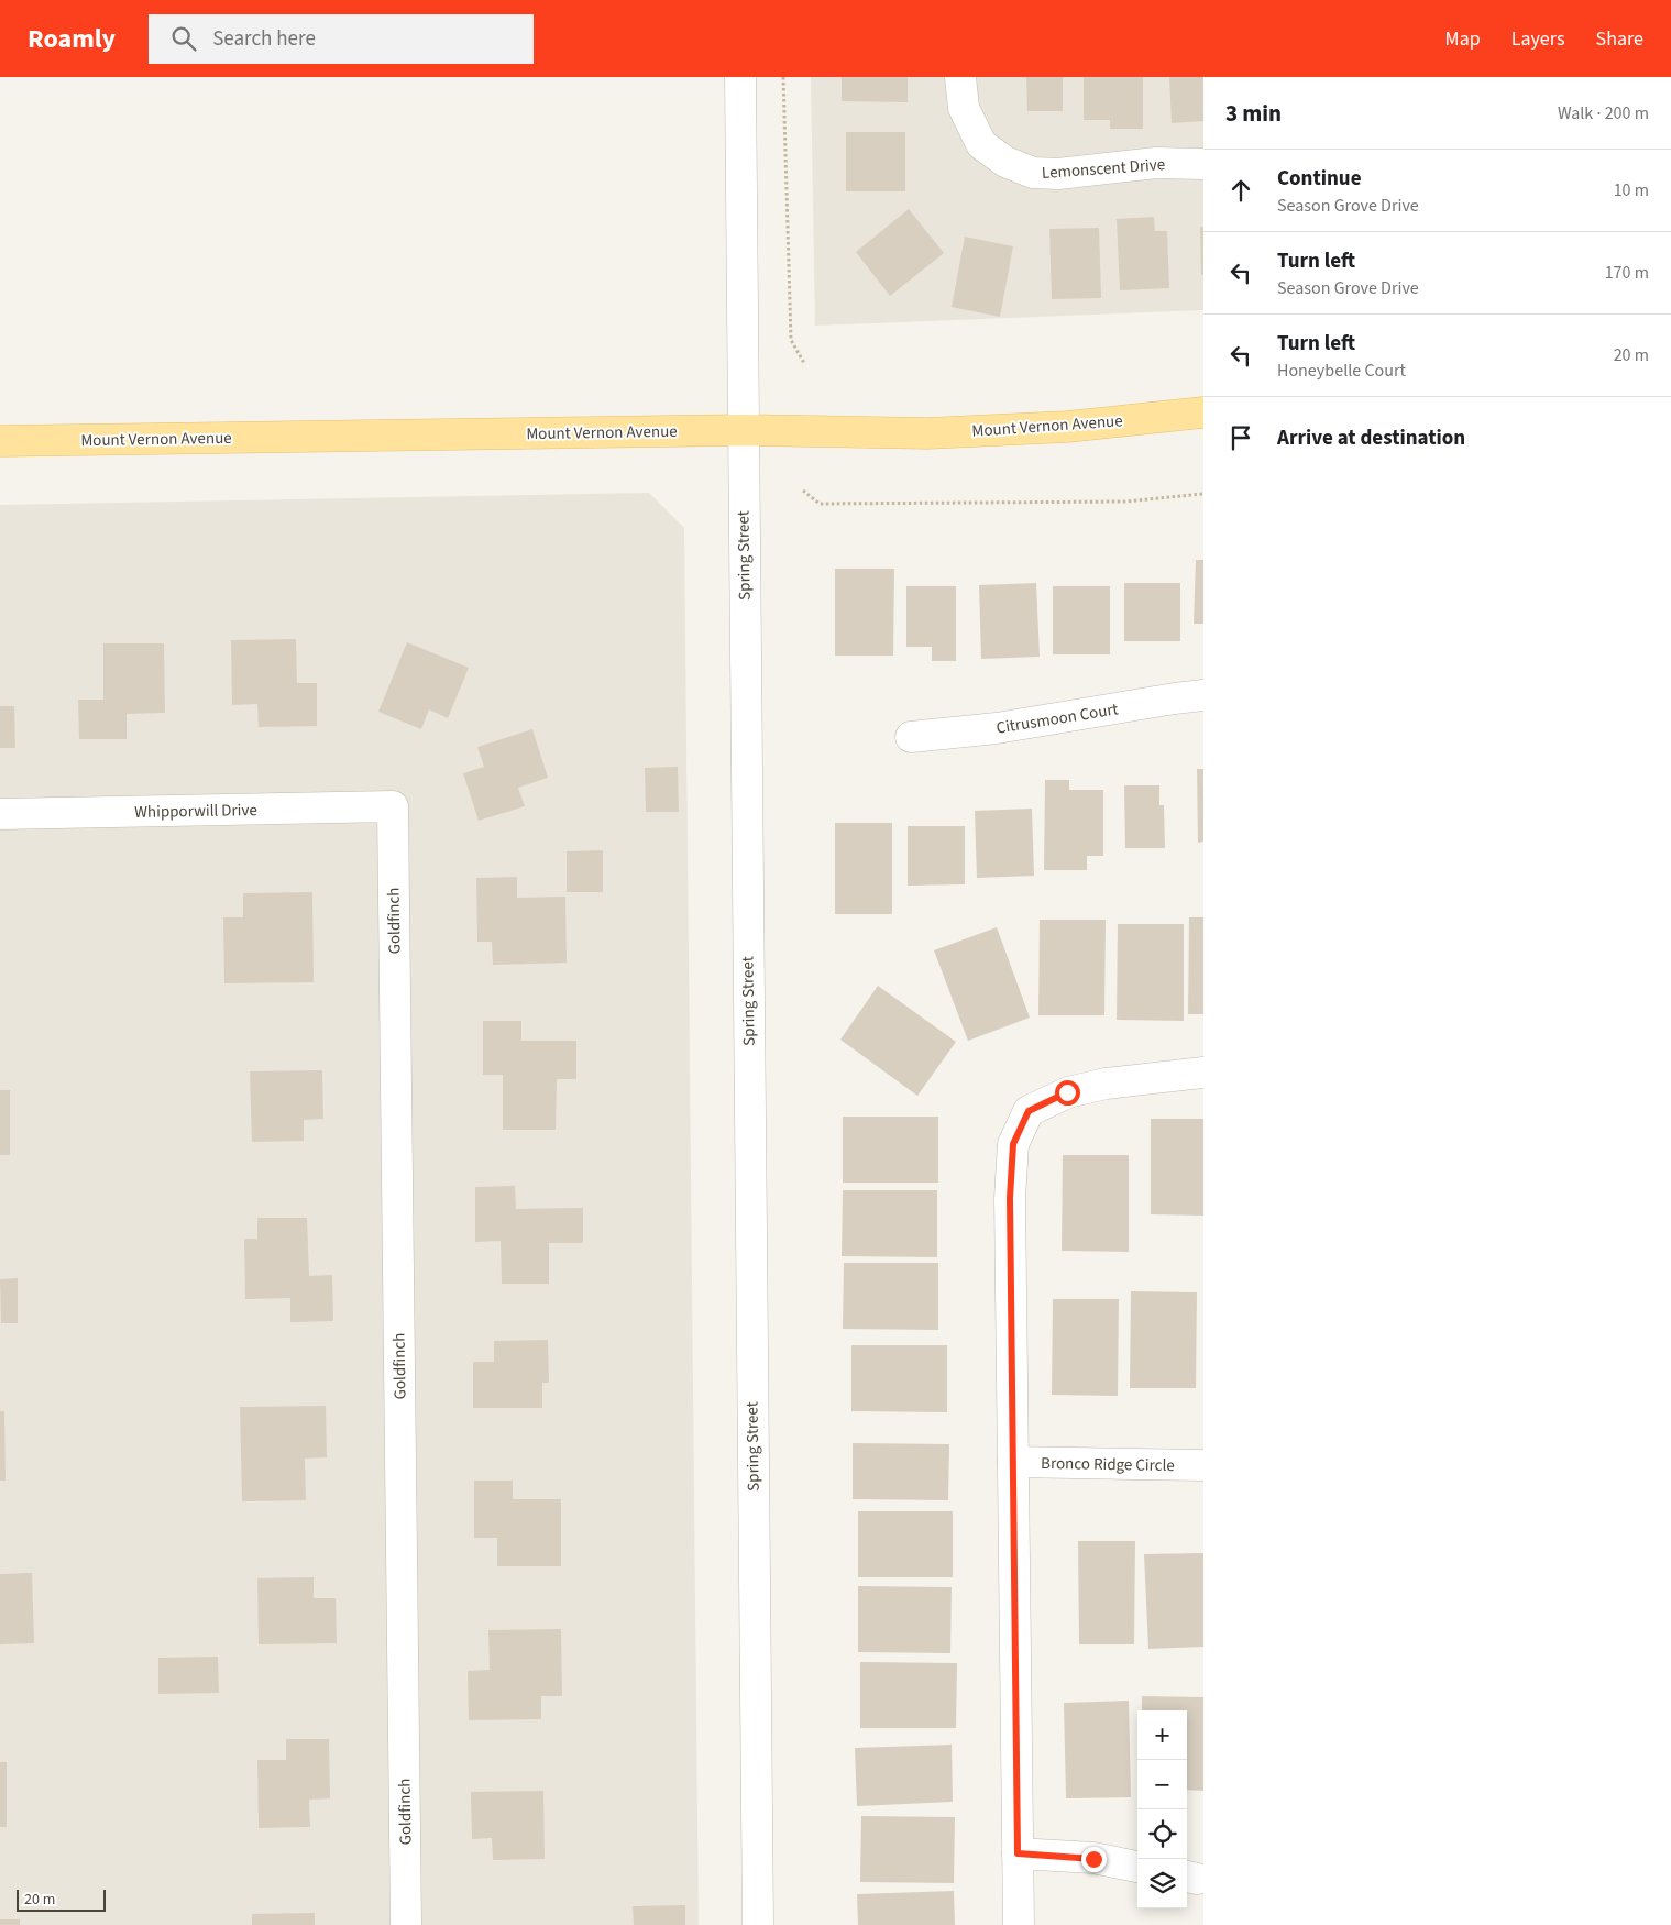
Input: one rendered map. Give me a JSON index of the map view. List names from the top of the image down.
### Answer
{
  "streets": {
    "main road": ["Mount Vernon Avenue"],
    "street": [
      "Lemonscent Drive",
      "Spring Street",
      "Citrusmoon Court",
      "Whipporwill Drive",
      "Goldfinch",
      "Bronco Ridge Circle"
    ]
  },
  "crossings": [
    ["Mount Vernon Avenue", "Spring Street"],
    ["Whipporwill Drive", "Goldfinch"]
  ],
  "scale_bar": "20 m",
  "page": {
    "header": "Roamly",
    "search": "Search here",
    "nav": ["Map", "Layers", "Share"],
    "heading": ["3 min", "Walk · 200 m"],
    "list": [
      ["Continue", "Season Grove Drive", "10 m"],
      ["Turn left", "Season Grove Drive", "170 m"],
      ["Turn left", "Honeybelle Court", "20 m"],
      "Arrive at destination"
    ],
    "map_buttons": ["+", "−"],
    "scale": "20 m"
  }
}
